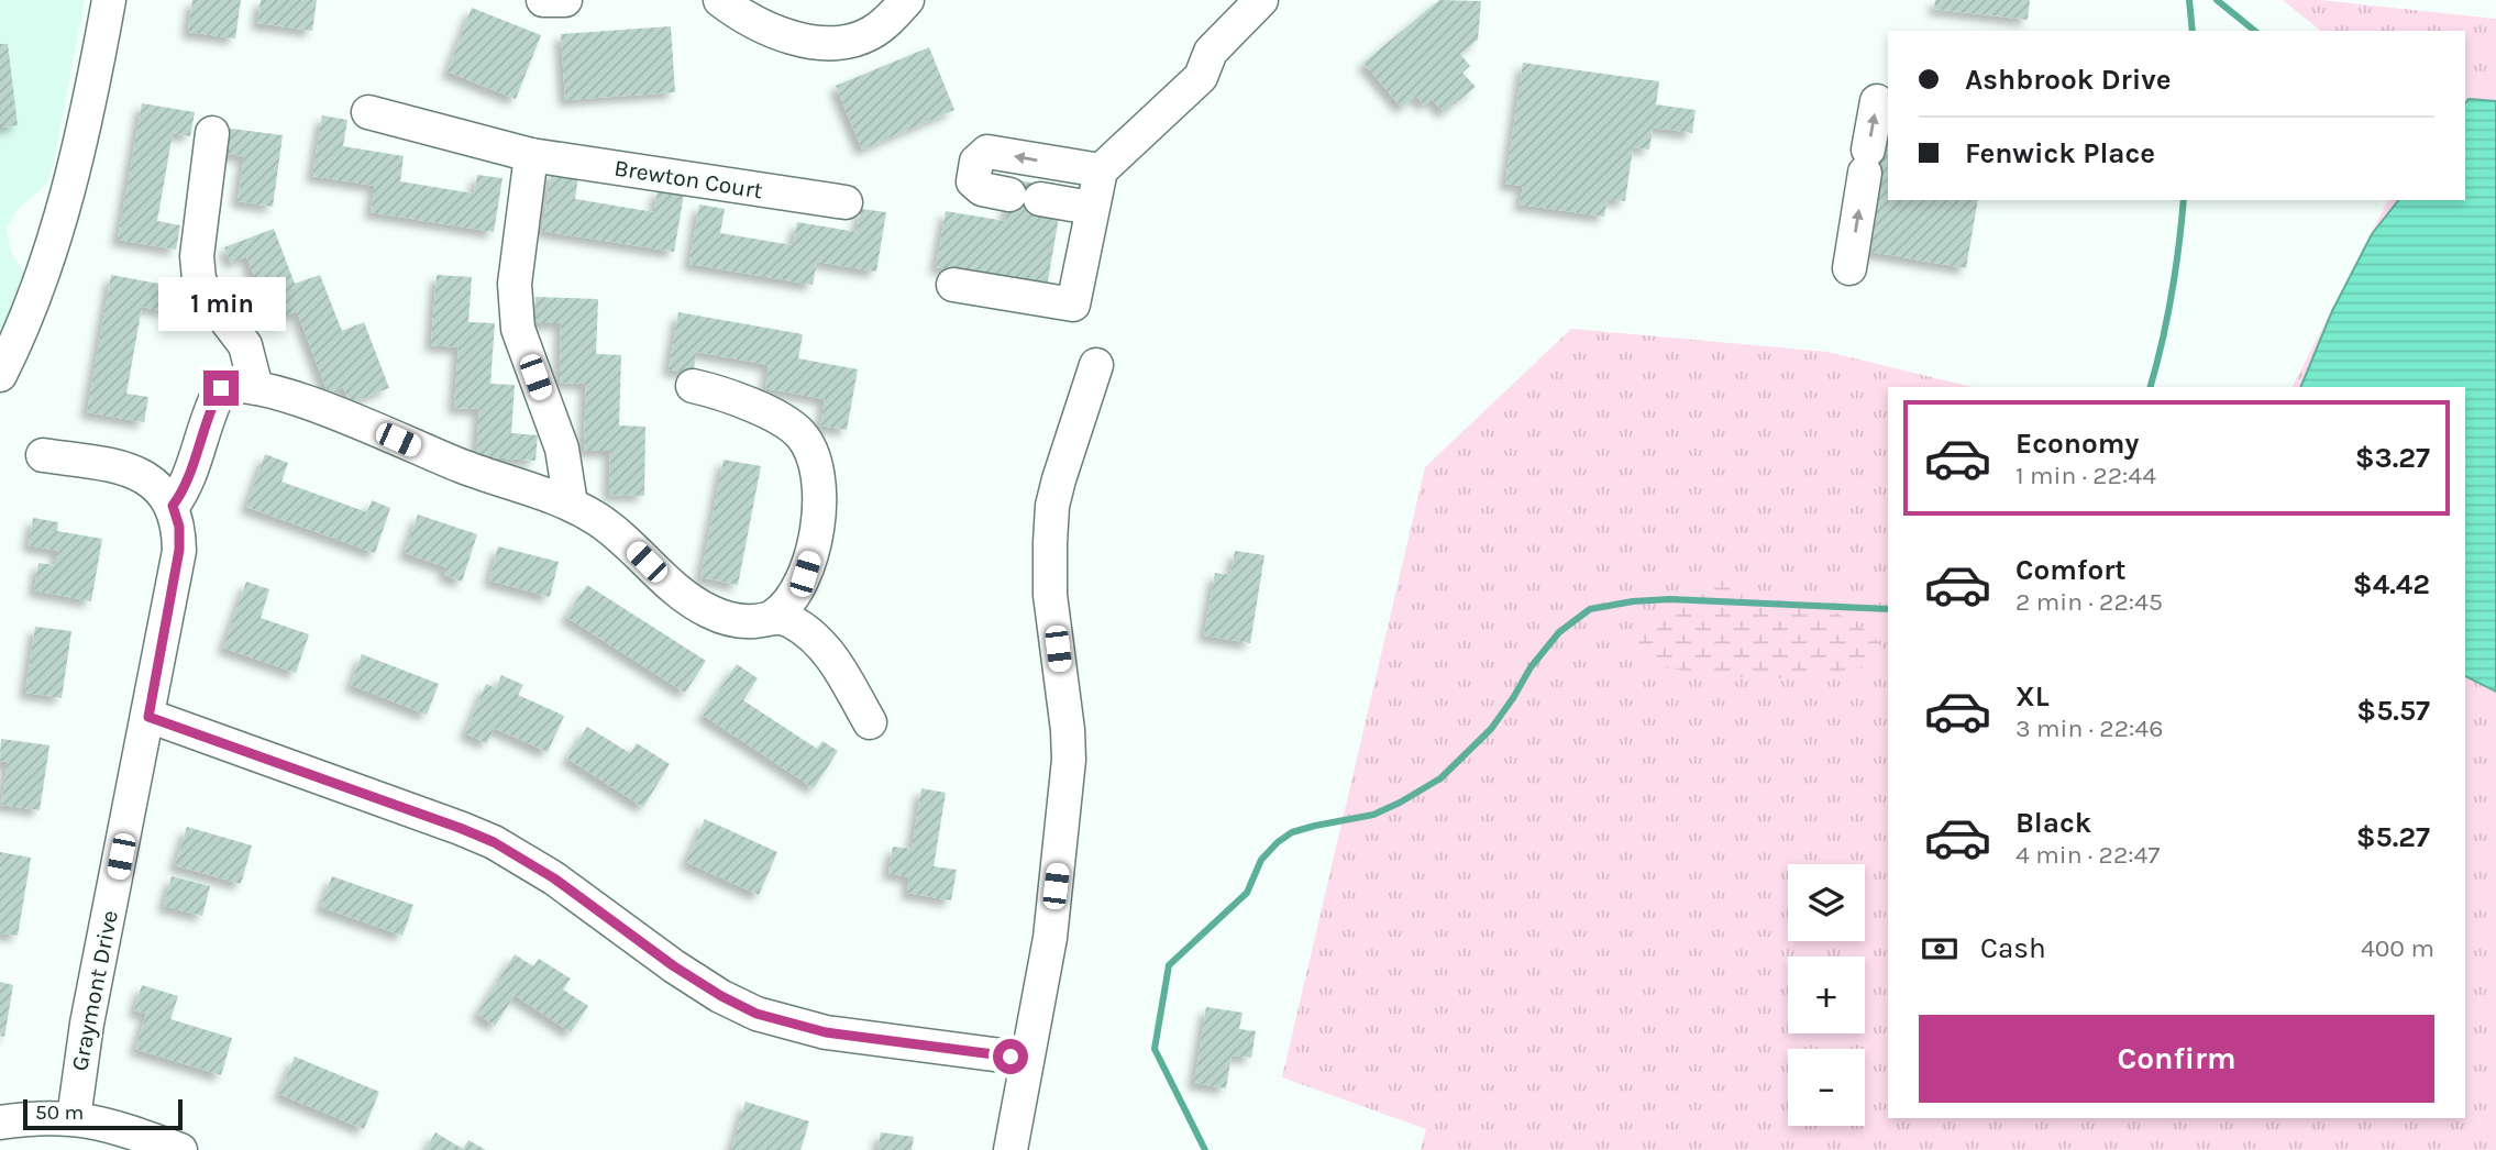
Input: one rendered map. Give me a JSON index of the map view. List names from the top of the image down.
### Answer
{
  "streets": {
    "street": ["Brewton Court", "Graymont Drive"]
  },
  "scale_bar": "50 m",
  "page": {
    "banner": ["Ashbrook Drive", "Fenwick Place"],
    "bubble": "1 min",
    "list": [
      {
        "name": "Economy",
        "note": "1 min · 22:44",
        "value": "$3.27"
      },
      {
        "name": "Comfort",
        "note": "2 min · 22:45",
        "value": "$4.42"
      },
      {
        "name": "XL",
        "note": "3 min · 22:46",
        "value": "$5.57"
      },
      {
        "name": "Black",
        "note": "4 min · 22:47",
        "value": "$5.27"
      }
    ],
    "map_buttons": ["+", "−"],
    "pay": ["Cash", "400 m"],
    "buttons": "Confirm",
    "scale": "50 m"
  }
}
